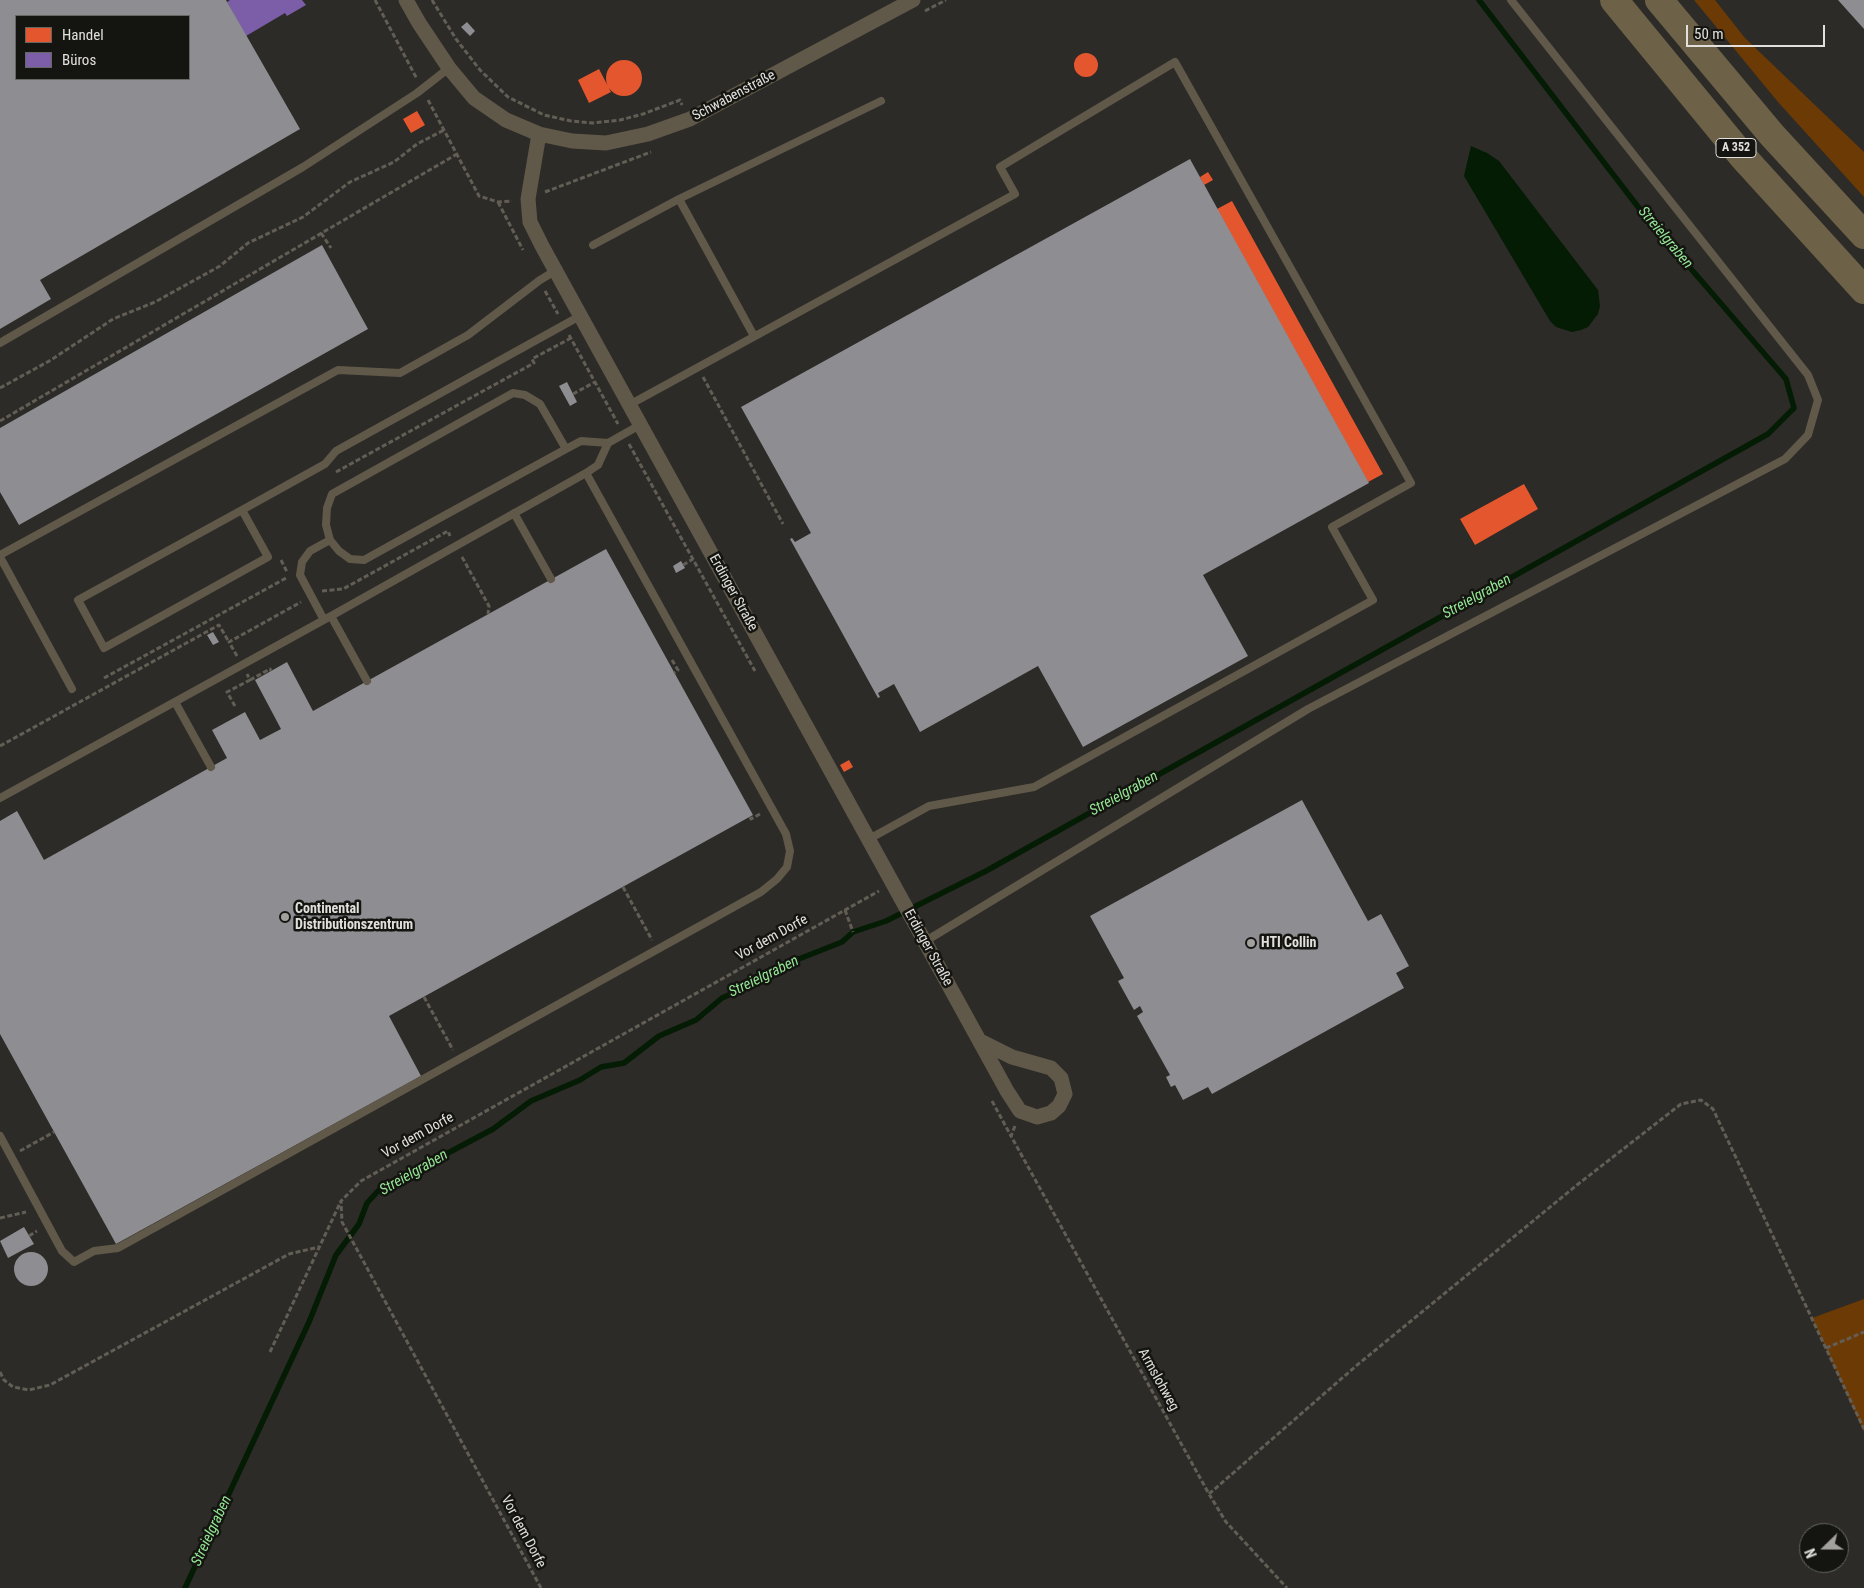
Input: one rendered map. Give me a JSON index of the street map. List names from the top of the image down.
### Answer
{
  "streets": {
    "highway": ["A 352"],
    "street": ["Schwabenstraße", "Erdinger Straße"],
    "path": ["Vor dem Dorfe", "Armslohweg"]
  },
  "crossings": [
    ["Schwabenstraße", "Erdinger Straße"],
    ["Erdinger Straße", "Vor dem Dorfe"],
    ["Erdinger Straße", "Armslohweg"]
  ],
  "water": ["Streielgraben"],
  "places": ["Continental Distributionszentrum", "HTI Collin"],
  "legend": ["Handel", "Büros"],
  "scale_bar": "50 m",
  "north": "left"
}
